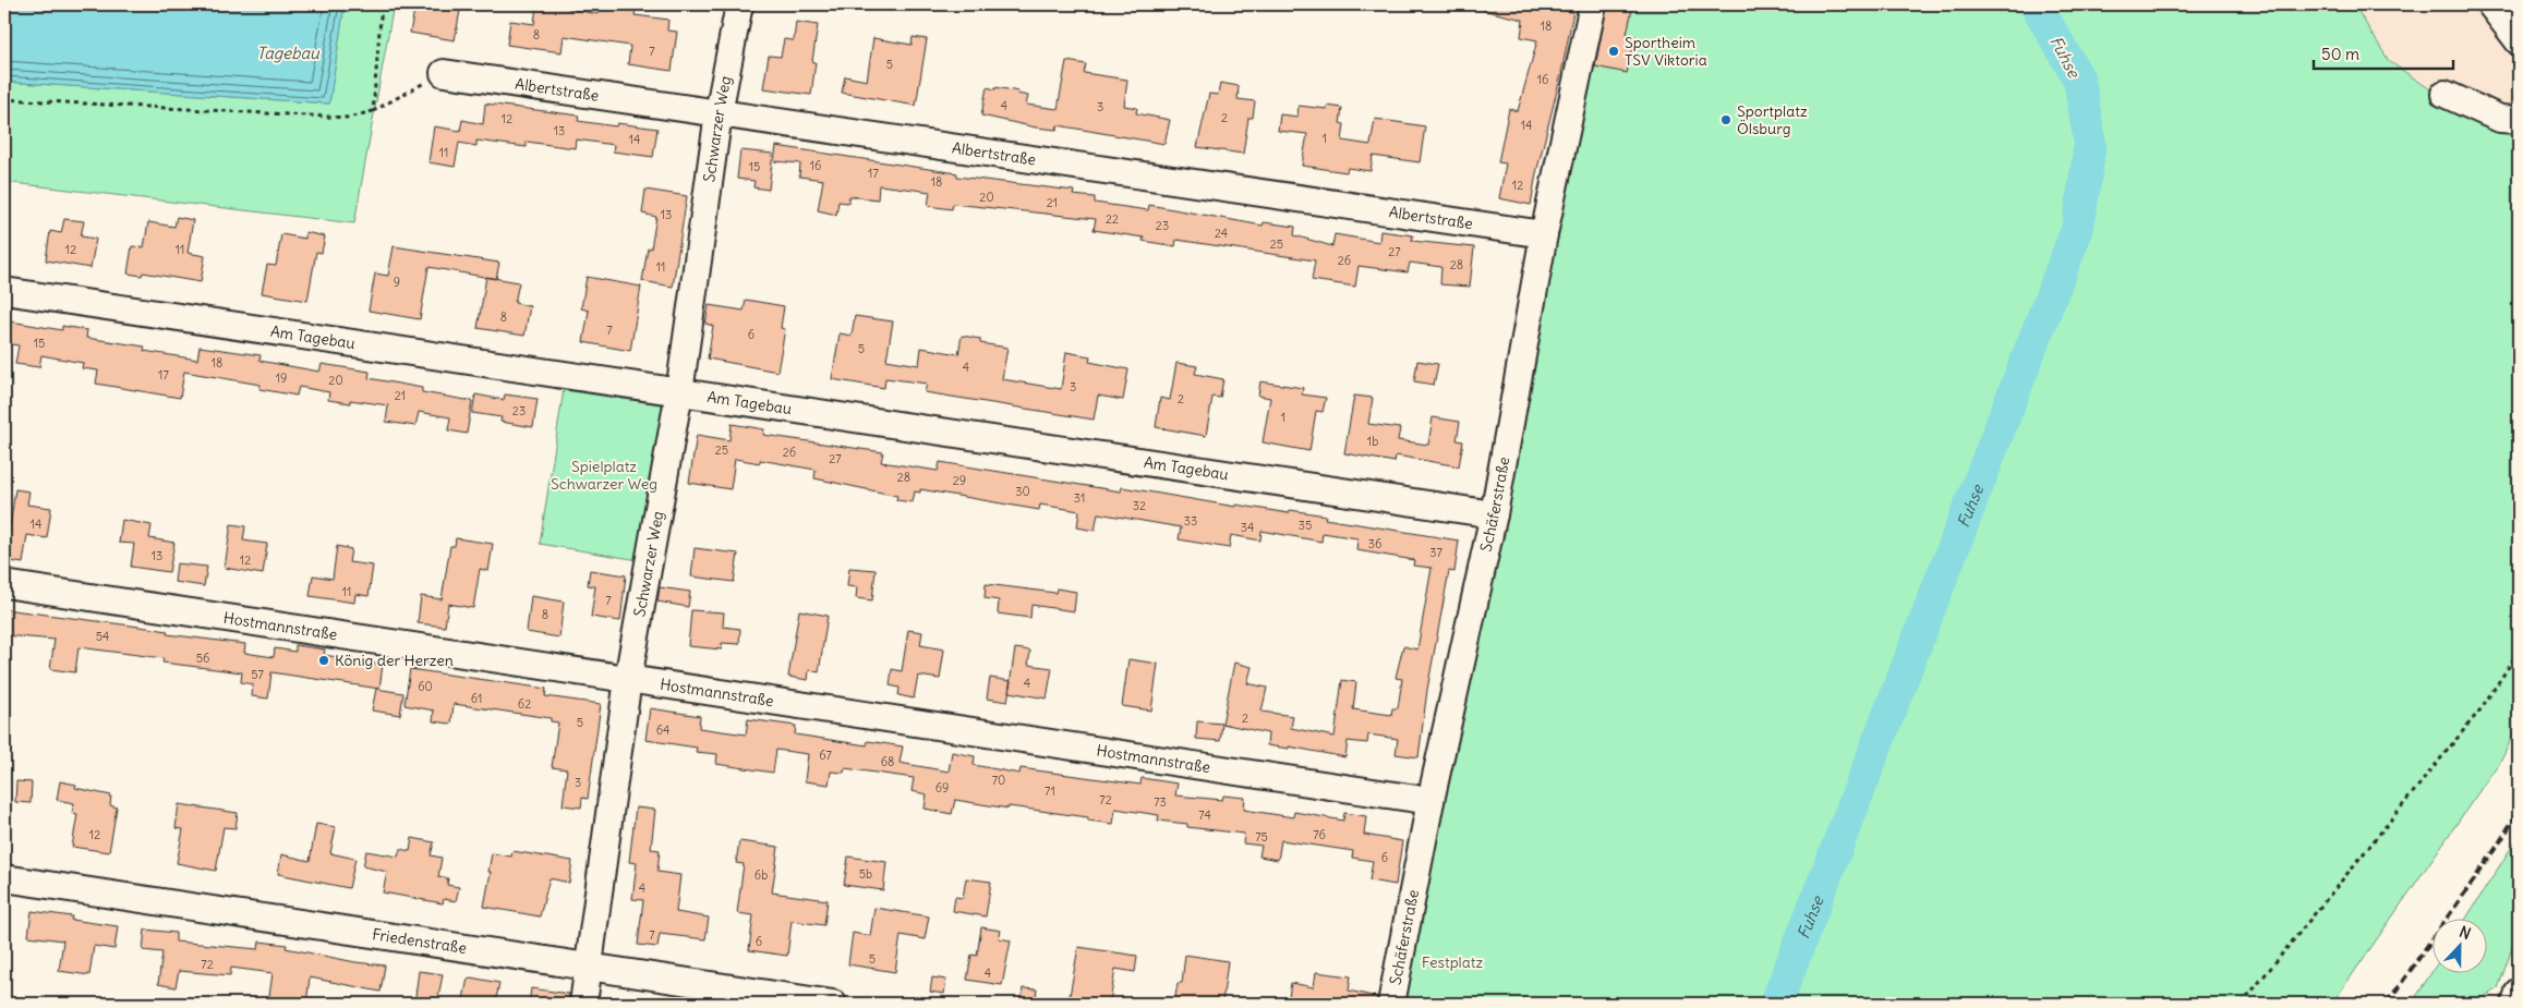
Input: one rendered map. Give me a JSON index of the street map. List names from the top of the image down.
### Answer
{
  "streets": {
    "street": [
      "Albertstraße",
      "Schwarzer Weg",
      "Am Tagebau",
      "Schäferstraße",
      "Hostmannstraße",
      "Friedenstraße"
    ]
  },
  "crossings": [
    ["Albertstraße", "Schwarzer Weg"],
    ["Albertstraße", "Schäferstraße"],
    ["Schwarzer Weg", "Am Tagebau"],
    ["Schwarzer Weg", "Hostmannstraße"],
    ["Schwarzer Weg", "Friedenstraße"],
    ["Am Tagebau", "Schäferstraße"],
    ["Schäferstraße", "Hostmannstraße"]
  ],
  "water": ["Tagebau", "Fuhse"],
  "parks": ["Spielplatz Schwarzer Weg", "Festplatz"],
  "places": ["Sportheim TSV Viktoria", "Sportplatz Ölsburg", "König der Herzen"],
  "house_numbers": [
    "18",
    "8",
    "7",
    "5",
    "16",
    "4",
    "3",
    "2",
    "12",
    "14",
    "13",
    "1",
    "14",
    "11",
    "16",
    "15",
    "17",
    "18",
    "12",
    "20",
    "21",
    "13",
    "22",
    "23",
    "24",
    "25",
    "12",
    "11",
    "27",
    "26",
    "28",
    "11",
    "9",
    "8",
    "7",
    "6",
    "15",
    "5",
    "18",
    "4",
    "17",
    "19",
    "20",
    "3",
    "21",
    "2",
    "23",
    "1",
    "1b",
    "25",
    "26",
    "27",
    "28",
    "29",
    "30",
    "31",
    "32",
    "33",
    "14",
    "35",
    "34",
    "36",
    "37",
    "13",
    "12",
    "11",
    "7",
    "8",
    "54",
    "56",
    "57",
    "4",
    "60",
    "61",
    "62",
    "2",
    "5",
    "64",
    "67",
    "68",
    "70",
    "3",
    "69",
    "71",
    "72",
    "73",
    "74",
    "12",
    "76",
    "75",
    "6",
    "5b",
    "6b",
    "4",
    "7",
    "6",
    "5",
    "72",
    "4"
  ],
  "scale_bar": "50 m",
  "north": "top"
}
